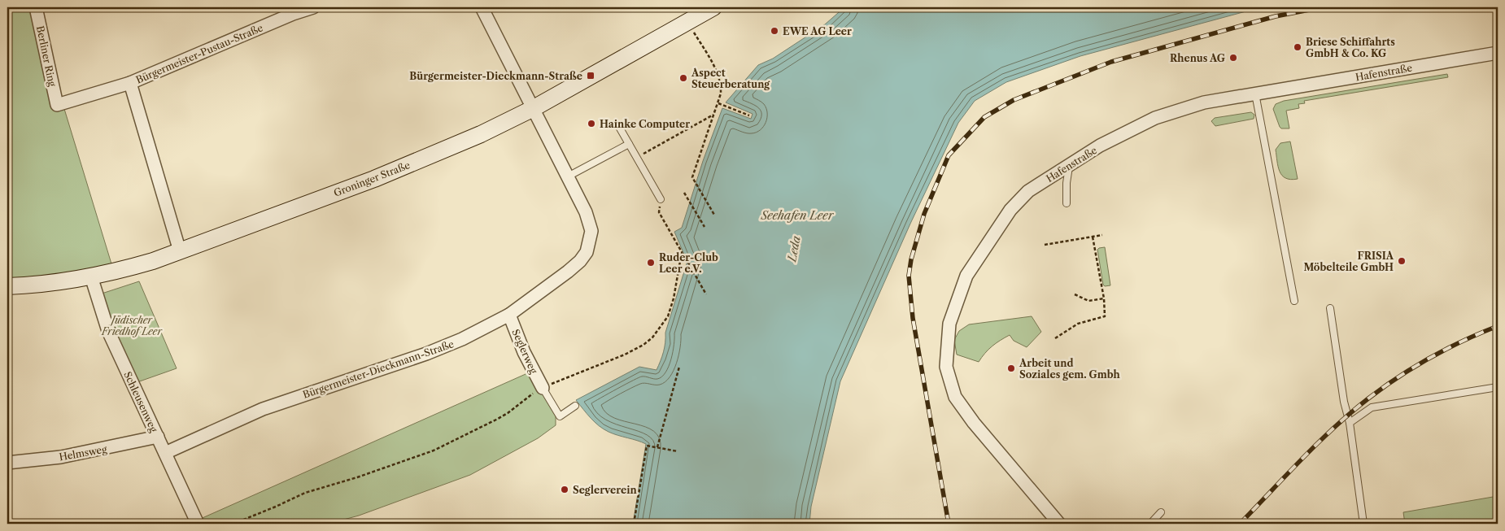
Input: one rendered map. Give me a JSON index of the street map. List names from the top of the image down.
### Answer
{
  "streets": {
    "street": [
      "Bürgermeister-Pustau-Straße",
      "Berliner Ring",
      "Hafenstraße",
      "Groninger Straße",
      "Seglerweg",
      "Bürgermeister-Dieckmann-Straße",
      "Schleusenweg",
      "Helmsweg"
    ]
  },
  "crossings": [
    ["Bürgermeister-Pustau-Straße", "Berliner Ring"],
    ["Bürgermeister-Pustau-Straße", "Groninger Straße"],
    ["Groninger Straße", "Bürgermeister-Dieckmann-Straße"],
    ["Groninger Straße", "Schleusenweg"],
    ["Seglerweg", "Bürgermeister-Dieckmann-Straße"],
    ["Bürgermeister-Dieckmann-Straße", "Schleusenweg"],
    ["Schleusenweg", "Helmsweg"]
  ],
  "water": ["Seehafen Leer", "Leda"],
  "parks": ["Jüdischer Friedhof Leer"],
  "places": {
    "other": [
      "EWE AG Leer",
      "Briese Schiffahrts GmbH & Co. KG",
      "Rhenus AG",
      "Aspect Steuerberatung",
      "Hainke Computer",
      "FRISIA Möbelteile GmbH",
      "Ruder-Club Leer e.V.",
      "Arbeit und Soziales gem. Gmbh",
      "Seglerverein"
    ],
    "transit": ["Bürgermeister-Dieckmann-Straße"]
  }
}
